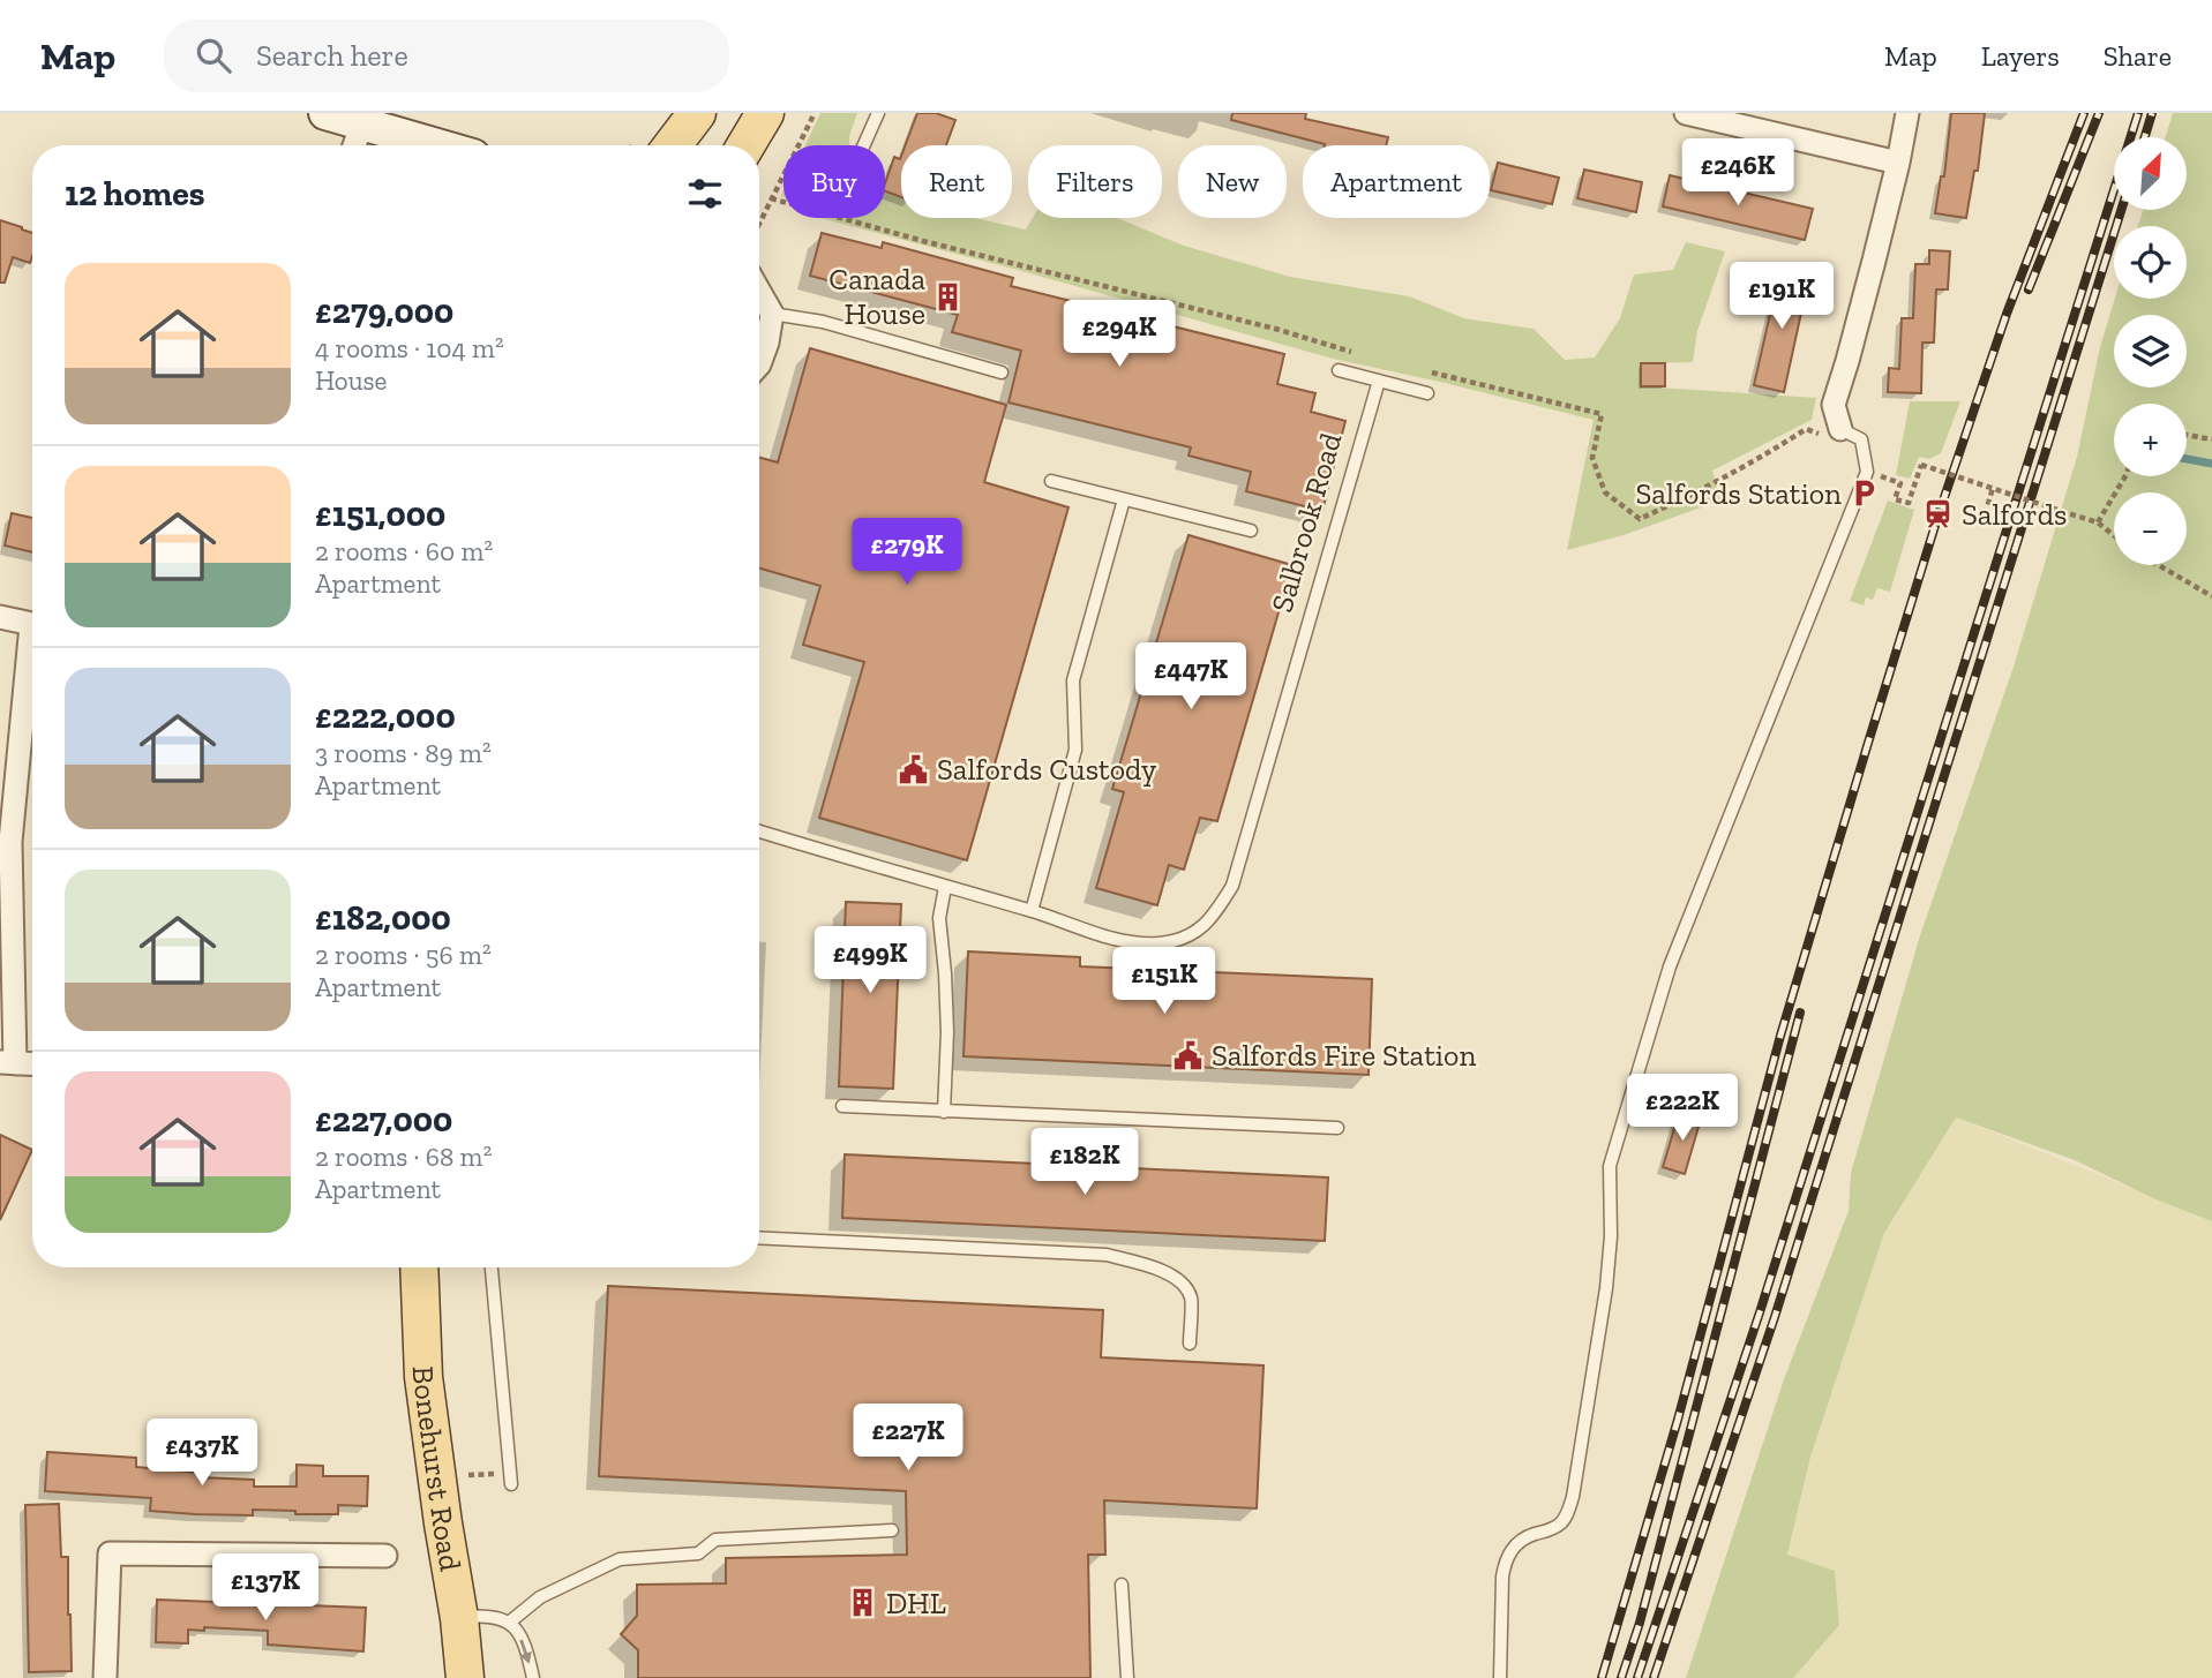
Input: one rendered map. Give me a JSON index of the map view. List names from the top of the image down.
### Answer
{
  "streets": {
    "main road": ["Bonehurst Road"],
    "lane": ["Salbrook Road"]
  },
  "places": {
    "building": ["Canada House", "DHL"],
    "parking": ["Salfords Station"],
    "station": ["Salfords"],
    "public building": ["Salfords Custody", "Salfords Fire Station"]
  },
  "north": "top right",
  "page": {
    "header": "Map",
    "search": "Search here",
    "nav": ["Map", "Layers", "Share"],
    "map_buttons": ["+", "−"],
    "price": [
      "£246K",
      "£191K",
      "£294K",
      "£279K",
      "£447K",
      "£499K",
      "£151K",
      "£222K",
      "£182K",
      "£227K",
      "£437K",
      "£137K"
    ],
    "chip": [
      "Buy",
      "Rent",
      "Filters",
      "New",
      "Apartment"
    ],
    "heading": "12 homes",
    "list": [
      {
        "name": "£279,000",
        "note": "4 rooms · 104 m² · House"
      },
      {
        "name": "£151,000",
        "note": "2 rooms · 60 m² · Apartment"
      },
      {
        "name": "£222,000",
        "note": "3 rooms · 89 m² · Apartment"
      },
      {
        "name": "£182,000",
        "note": "2 rooms · 56 m² · Apartment"
      },
      {
        "name": "£227,000",
        "note": "2 rooms · 68 m² · Apartment"
      }
    ]
  }
}
